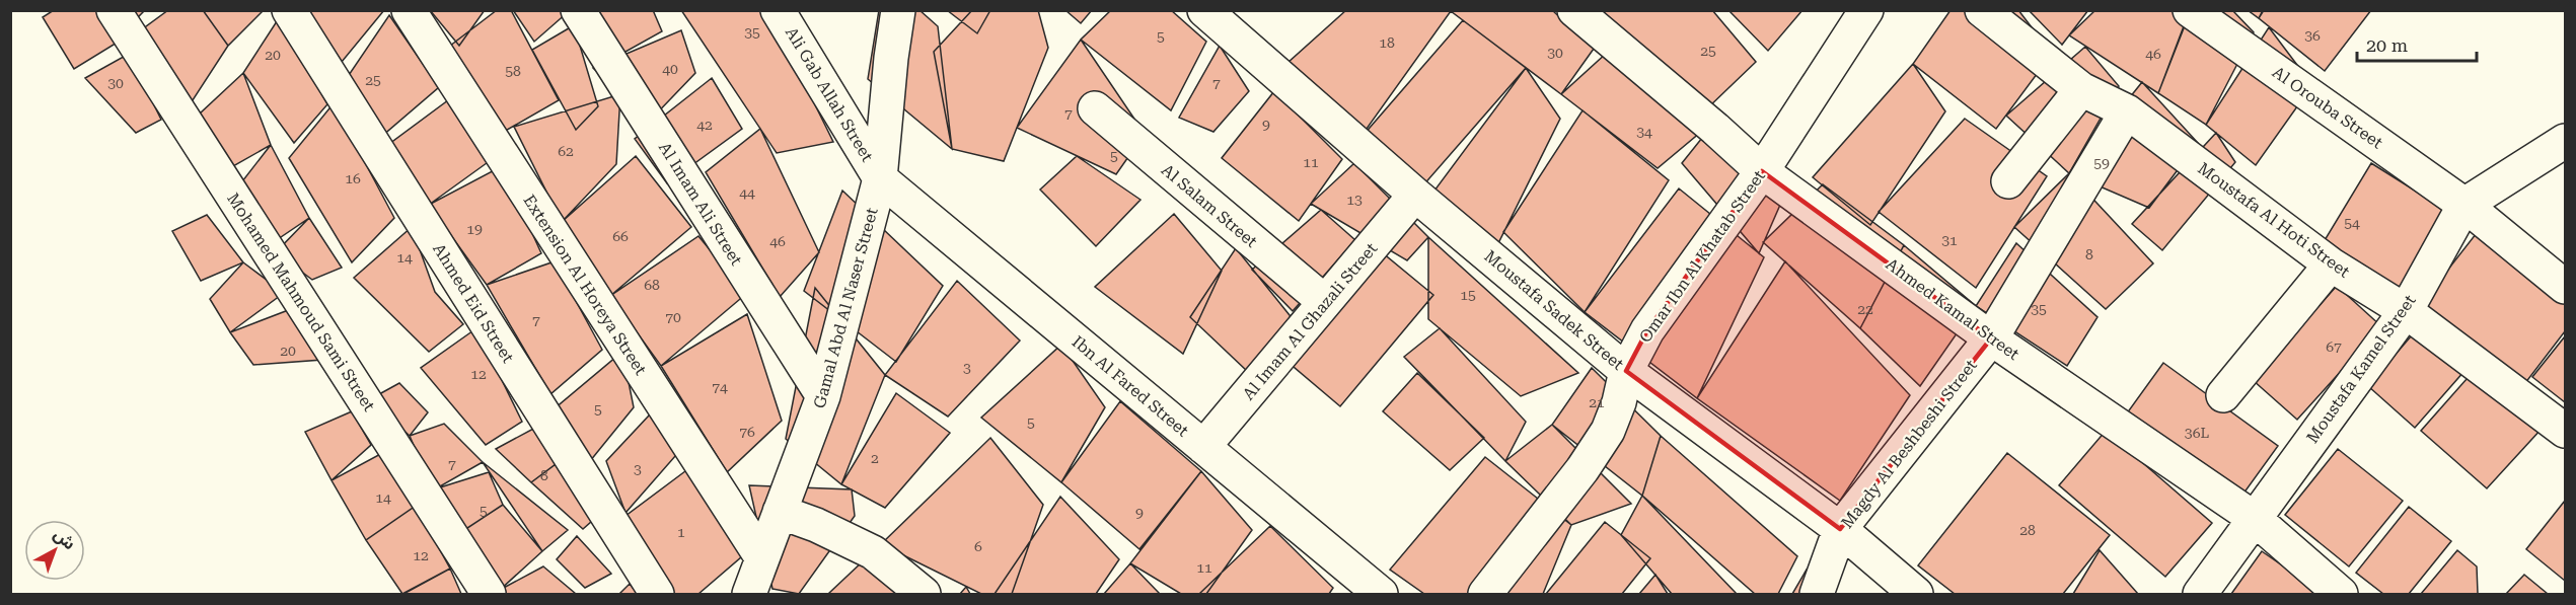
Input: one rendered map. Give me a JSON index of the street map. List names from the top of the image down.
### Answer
{
  "streets": {
    "street": [
      "Ali Gab Allah Street",
      "Al Orouba Street",
      "Al Imam Ali Street",
      "Al Salam Street",
      "Moustafa Al Hoti Street",
      "Omar Ibn Al Khatab Street",
      "Extension Al Horeya Street",
      "Mohamed Mahmoud Sami Street",
      "Ahmed Eid Street",
      "Gamal Abd Al Naser Street",
      "Ahmed Kamal Street",
      "Moustafa Sadek Street",
      "Al Imam Al Ghazali Street",
      "Moustafa Kamel Street",
      "Ibn Al Fared Street",
      "Magdy Al Beshbeshi Street"
    ]
  },
  "crossings": [
    ["Ali Gab Allah Street", "Gamal Abd Al Naser Street"],
    ["Ali Gab Allah Street", "Ibn Al Fared Street"],
    ["Al Orouba Street", "Moustafa Kamel Street"],
    ["Al Imam Ali Street", "Gamal Abd Al Naser Street"],
    ["Al Salam Street", "Al Imam Al Ghazali Street"],
    ["Moustafa Al Hoti Street", "Moustafa Kamel Street"],
    ["Moustafa Al Hoti Street", "Magdy Al Beshbeshi Street"],
    ["Omar Ibn Al Khatab Street", "Ahmed Kamal Street"],
    ["Omar Ibn Al Khatab Street", "Moustafa Sadek Street"],
    ["Extension Al Horeya Street", "Gamal Abd Al Naser Street"],
    ["Gamal Abd Al Naser Street", "Ibn Al Fared Street"],
    ["Ahmed Kamal Street", "Moustafa Kamel Street"],
    ["Ahmed Kamal Street", "Magdy Al Beshbeshi Street"],
    ["Moustafa Sadek Street", "Al Imam Al Ghazali Street"],
    ["Moustafa Sadek Street", "Magdy Al Beshbeshi Street"],
    ["Al Imam Al Ghazali Street", "Ibn Al Fared Street"]
  ],
  "house_numbers": [
    "35",
    "36",
    "5",
    "18",
    "25",
    "30",
    "46",
    "20",
    "40",
    "58",
    "25",
    "30",
    "7",
    "7",
    "42",
    "9",
    "34",
    "62",
    "5",
    "11",
    "59",
    "16",
    "44",
    "13",
    "54",
    "19",
    "66",
    "31",
    "46",
    "8",
    "14",
    "68",
    "15",
    "22",
    "35",
    "70",
    "7",
    "67",
    "20",
    "3",
    "12",
    "74",
    "21",
    "5",
    "5",
    "76",
    "36L",
    "2",
    "7",
    "3",
    "8",
    "14",
    "5",
    "9",
    "28",
    "1",
    "6",
    "12",
    "11"
  ],
  "scale_bar": "20 m",
  "north": "top right"
}
